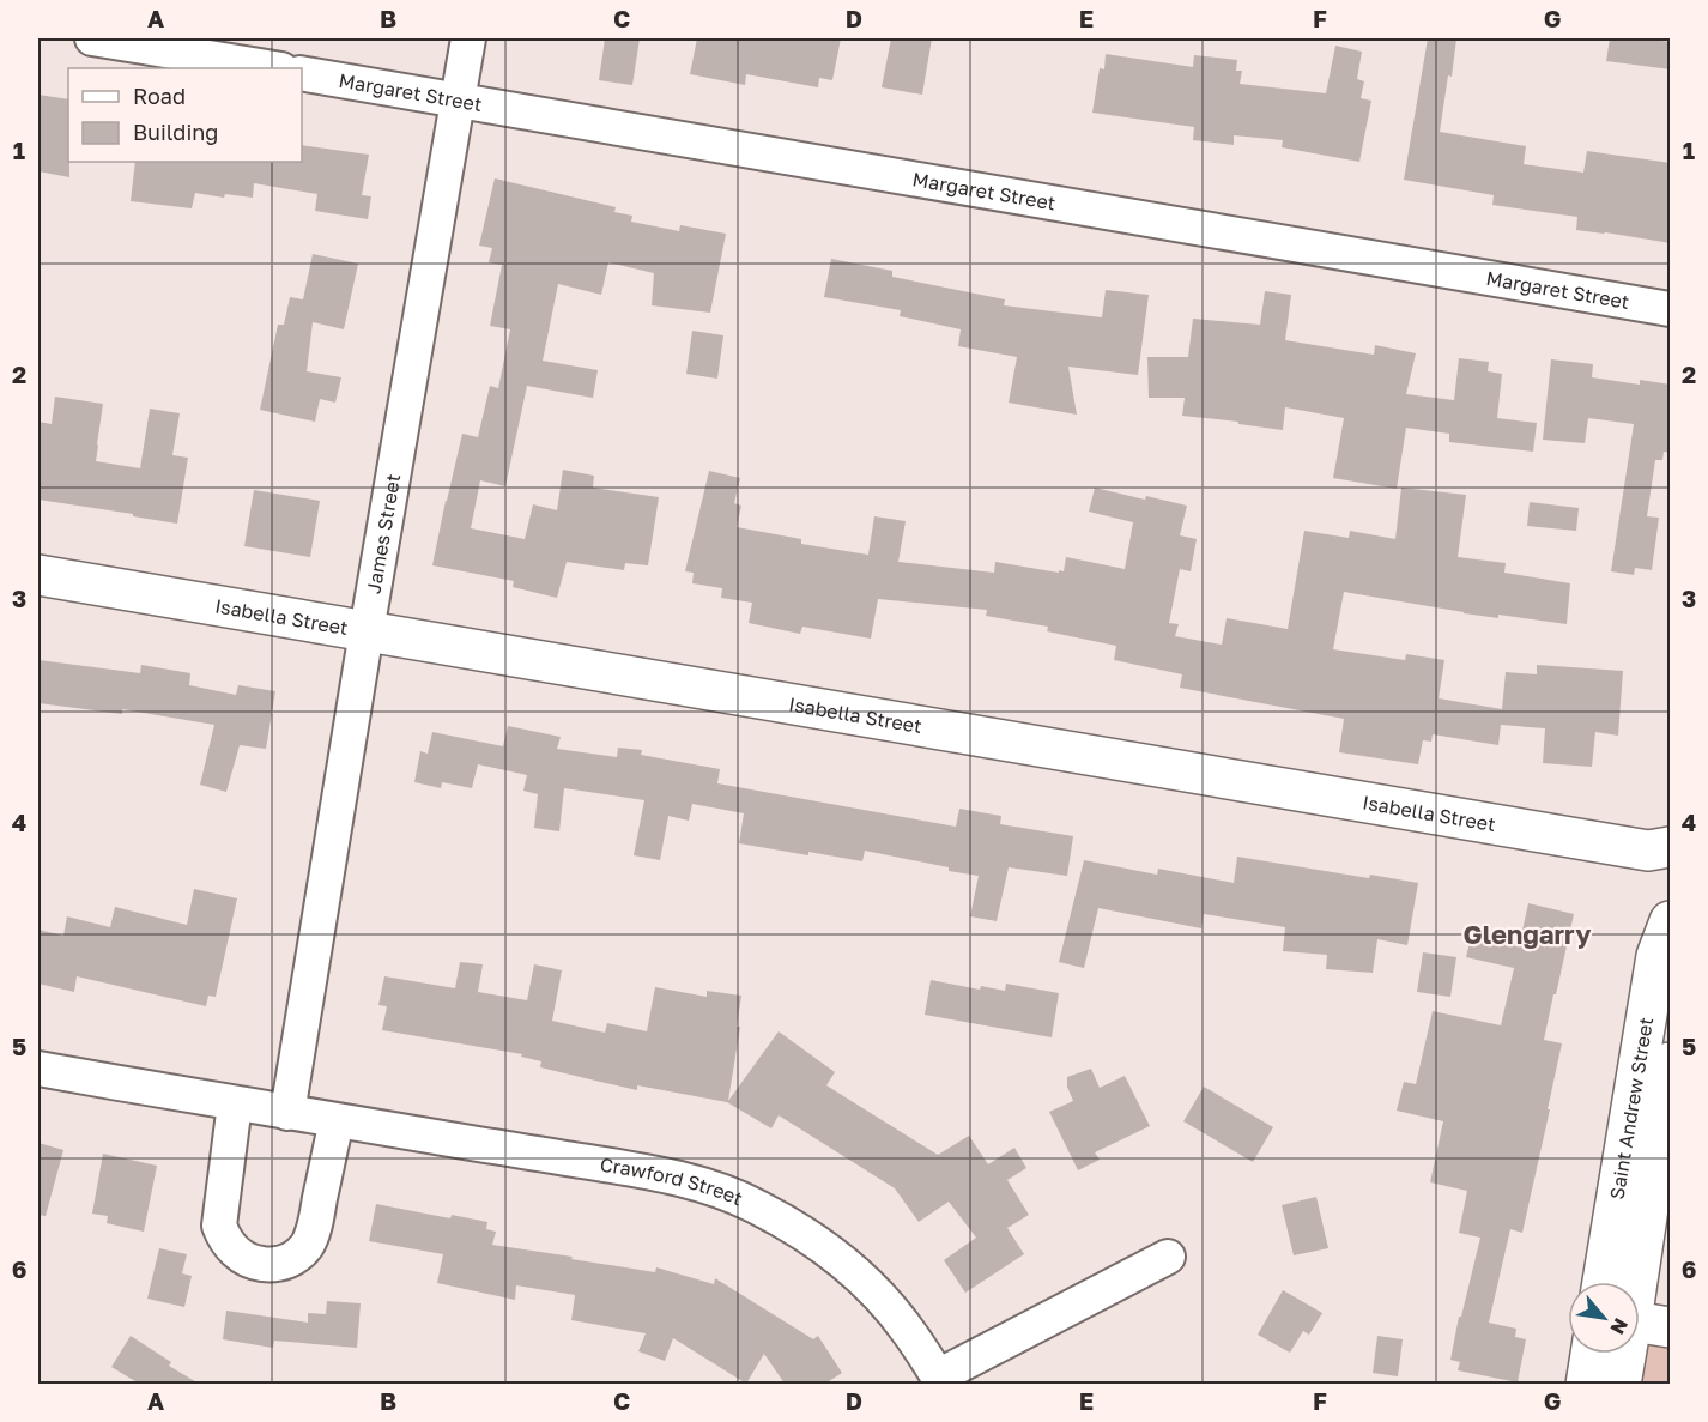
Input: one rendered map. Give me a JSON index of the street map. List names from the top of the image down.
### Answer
{
  "streets": {
    "street": [
      "Margaret Street",
      "James Street",
      "Isabella Street",
      "Saint Andrew Street",
      "Crawford Street"
    ]
  },
  "crossings": [
    ["Margaret Street", "James Street"],
    ["James Street", "Isabella Street"],
    ["James Street", "Crawford Street"]
  ],
  "districts": ["Glengarry"],
  "legend": ["Road", "Building"],
  "north": "bottom right",
  "grid": {
    "columns": [
      "A",
      "B",
      "C",
      "D",
      "E",
      "F",
      "G"
    ],
    "rows": [
      "1",
      "2",
      "3",
      "4",
      "5",
      "6"
    ]
  }
}
